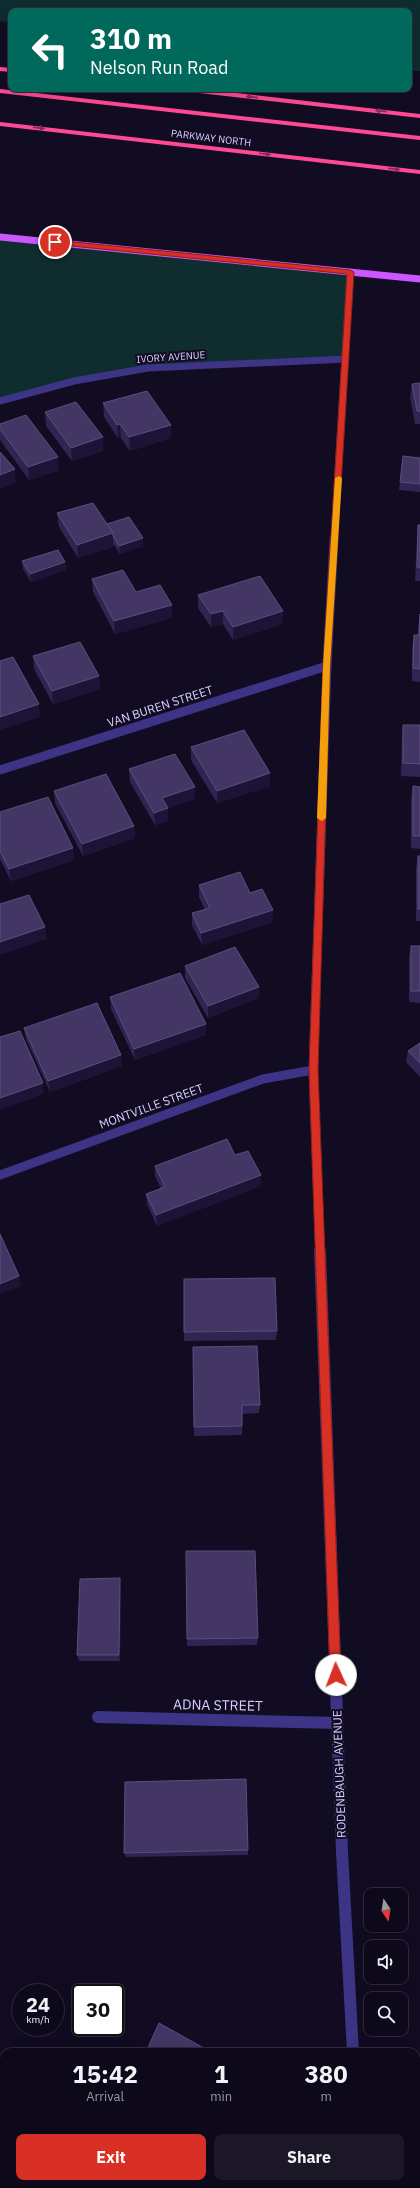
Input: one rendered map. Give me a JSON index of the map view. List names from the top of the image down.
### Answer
{
  "streets": {
    "highway": ["PARKWAY NORTH"],
    "street": [
      "IVORY AVENUE",
      "VAN BUREN STREET",
      "MONTVILLE STREET",
      "ADNA STREET",
      "RODENBAUGH AVENUE"
    ]
  },
  "crossings": [
    ["IVORY AVENUE", "RODENBAUGH AVENUE"],
    ["VAN BUREN STREET", "RODENBAUGH AVENUE"],
    ["MONTVILLE STREET", "RODENBAUGH AVENUE"],
    ["ADNA STREET", "RODENBAUGH AVENUE"]
  ],
  "north": "bottom",
  "page": {
    "turn": ["310 m", "Nelson Run Road"],
    "speed": "24 km/h",
    "limit": "30",
    "eta": [
      "15:42",
      "Arrival",
      "1",
      "min",
      "380",
      "m"
    ],
    "buttons": ["Exit", "Share"]
  }
}
